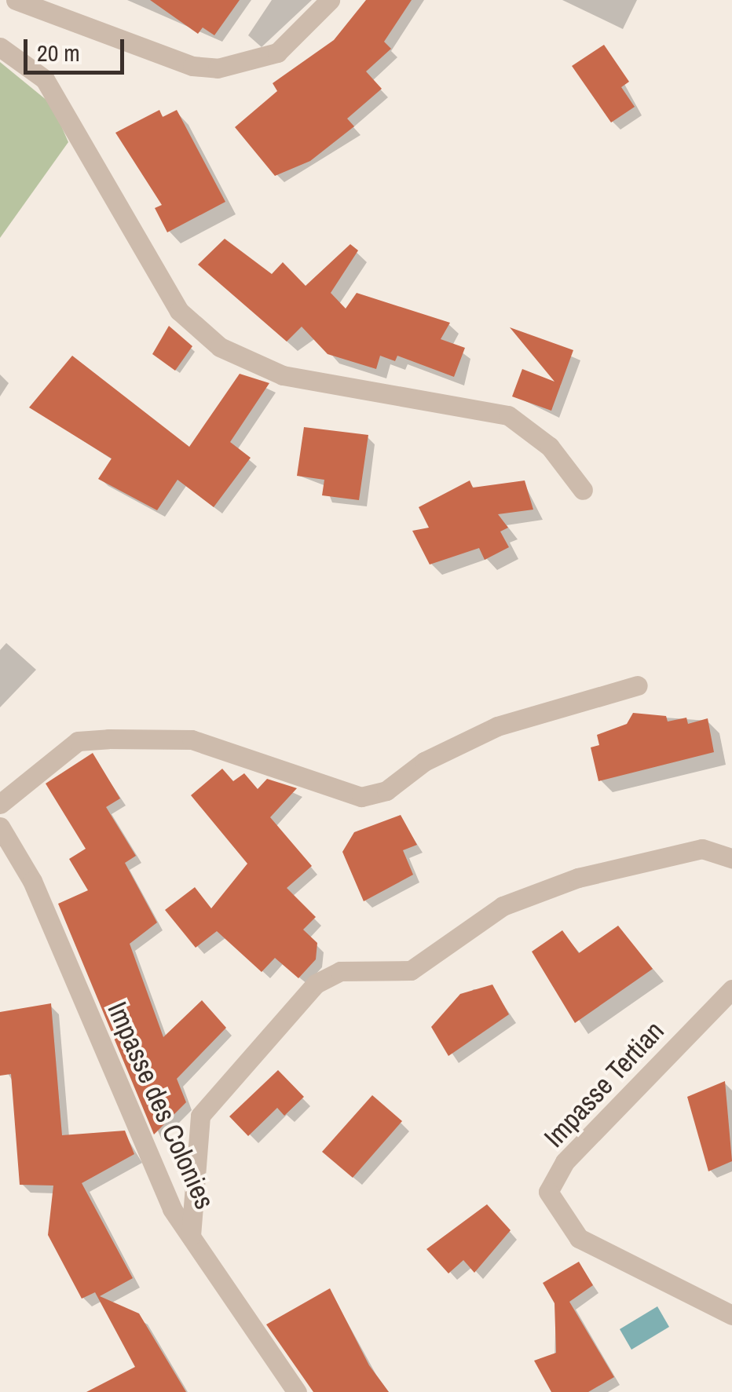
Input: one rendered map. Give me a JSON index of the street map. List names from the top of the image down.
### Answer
{
  "streets": {
    "street": ["Impasse Tertian", "Impasse des Colonies"]
  },
  "scale_bar": "20 m"
}
